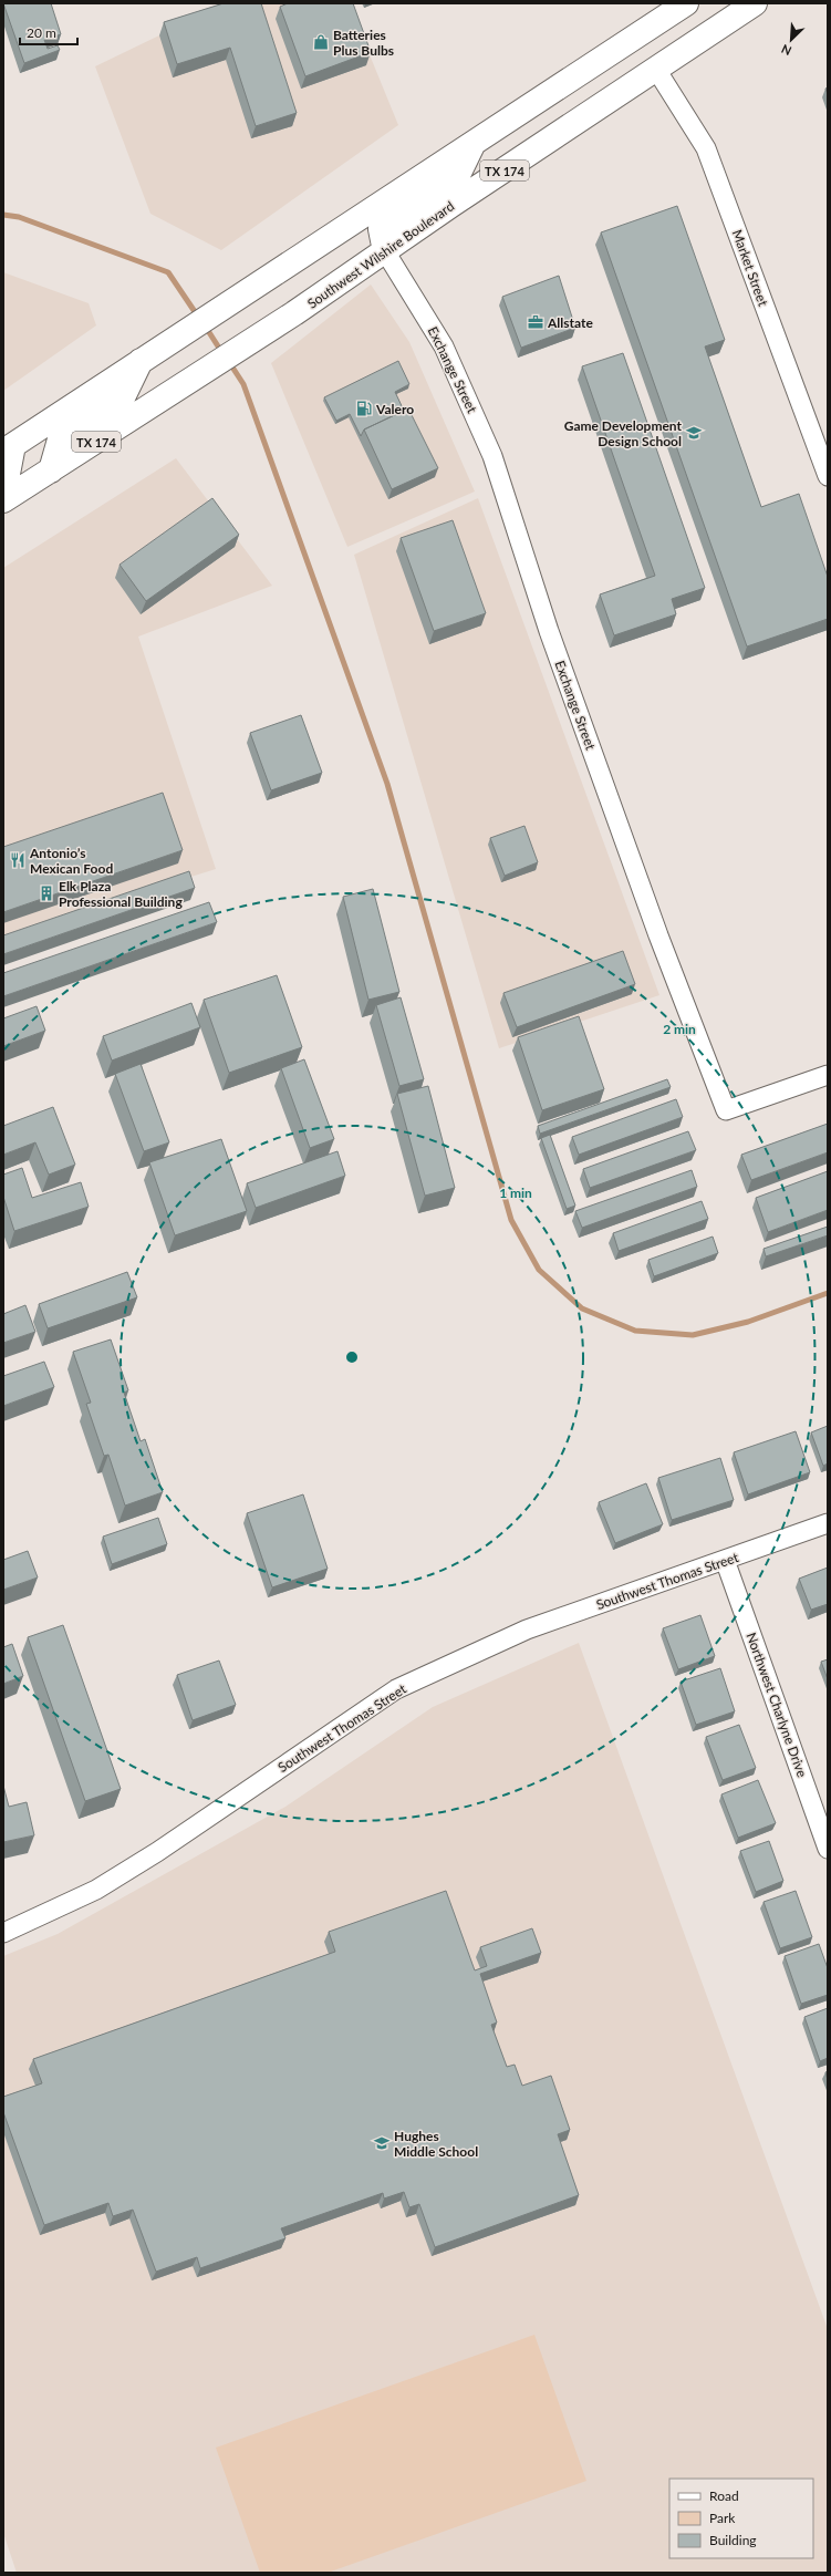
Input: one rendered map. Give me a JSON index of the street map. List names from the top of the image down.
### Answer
{
  "streets": {
    "main road": ["TX 174", "Southwest Wilshire Boulevard"],
    "street": [
      "Market Street",
      "Exchange Street",
      "Southwest Thomas Street",
      "Northwest Charlyne Drive"
    ]
  },
  "crossings": [
    ["Southwest Wilshire Boulevard", "Market Street"],
    ["Southwest Wilshire Boulevard", "Exchange Street"],
    ["Southwest Thomas Street", "Northwest Charlyne Drive"]
  ],
  "places": {
    "shop": ["Batteries Plus Bulbs"],
    "office": ["Allstate"],
    "fuel station": ["Valero"],
    "school or university": ["Game Development Design School", "Hughes Middle School"],
    "restaurant": ["Antonio’s Mexican Food"],
    "building": ["Elk Plaza Professional Building"]
  },
  "legend": ["Road", "Park", "Building"],
  "scale_bar": "20 m",
  "north": "bottom left",
  "rings": ["2 min", "1 min"]
}
